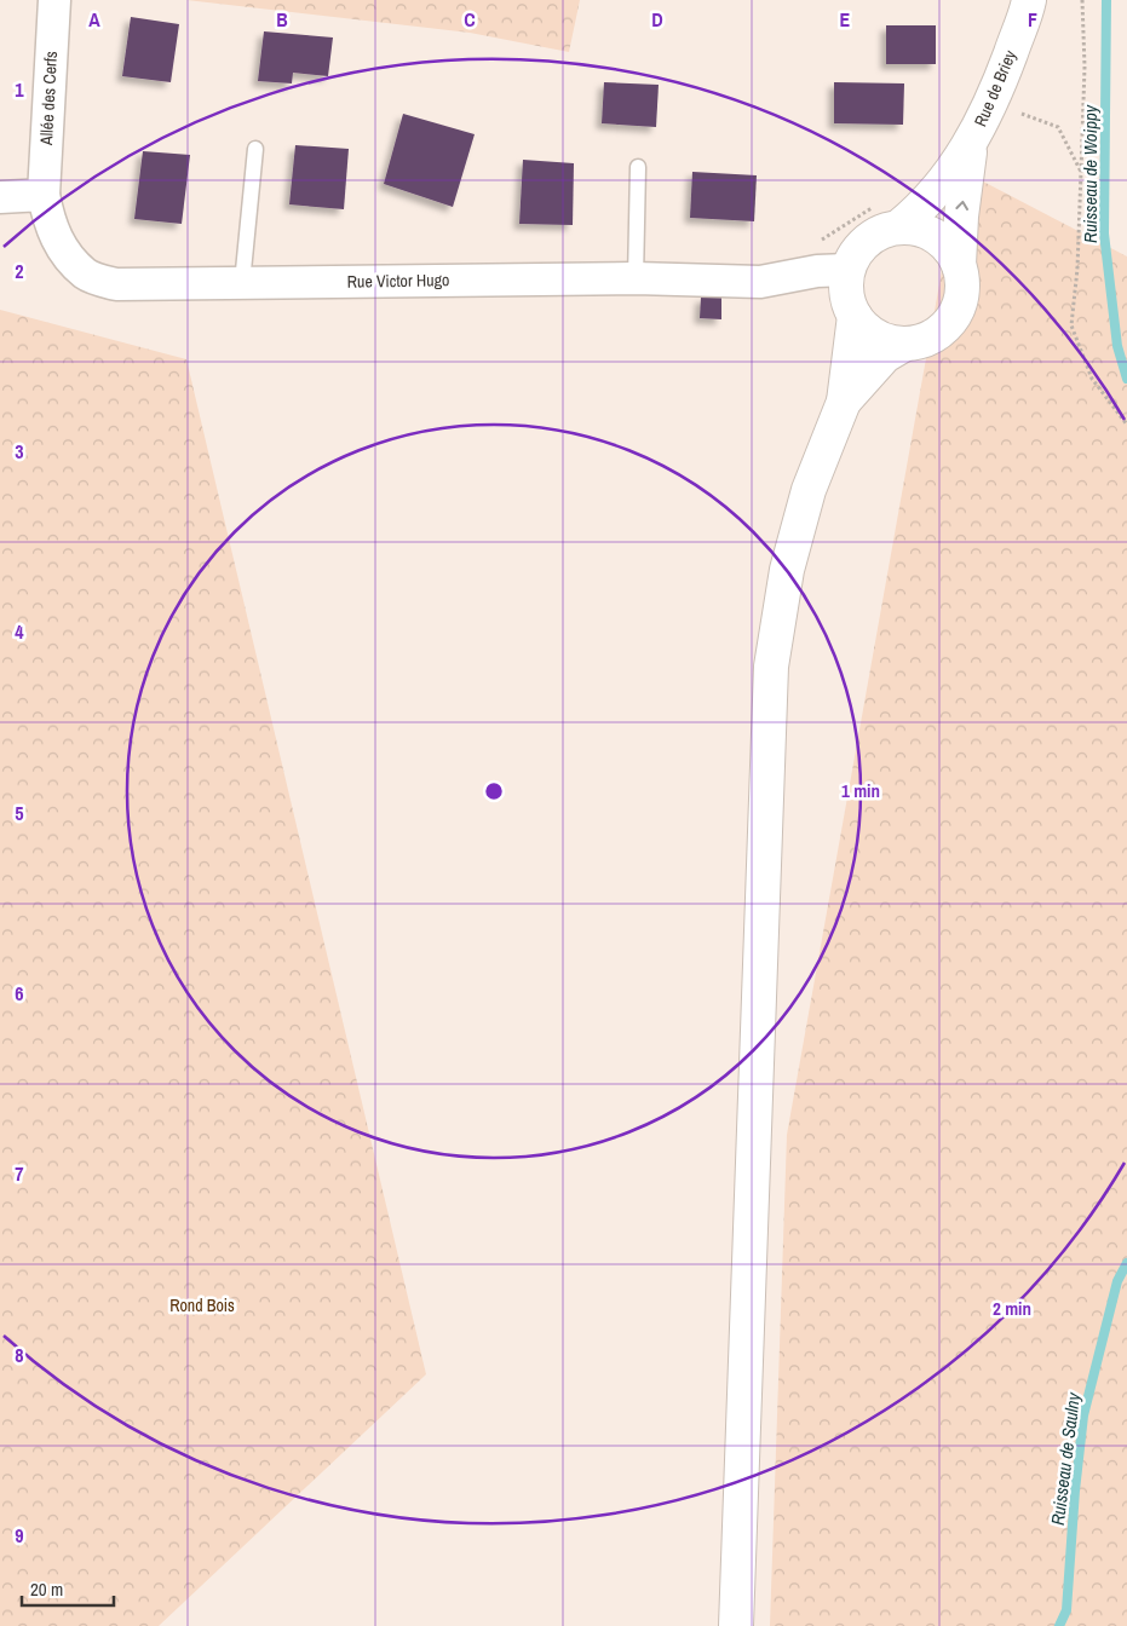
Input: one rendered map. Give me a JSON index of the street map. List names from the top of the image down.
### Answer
{
  "streets": {
    "street": ["Rue de Briey", "Allée des Cerfs", "Rue Victor Hugo"]
  },
  "crossings": [
    ["Rue de Briey", "Rue Victor Hugo"],
    ["Allée des Cerfs", "Rue Victor Hugo"]
  ],
  "water": ["Ruisseau de Woippy", "Ruisseau de Saulny"],
  "parks": ["Rond Bois"],
  "scale_bar": "20 m",
  "grid": {
    "columns": [
      "A",
      "B",
      "C",
      "D",
      "E",
      "F"
    ],
    "rows": [
      "1",
      "2",
      "3",
      "4",
      "5",
      "6",
      "7",
      "8",
      "9"
    ]
  },
  "rings": ["1 min", "2 min"]
}
